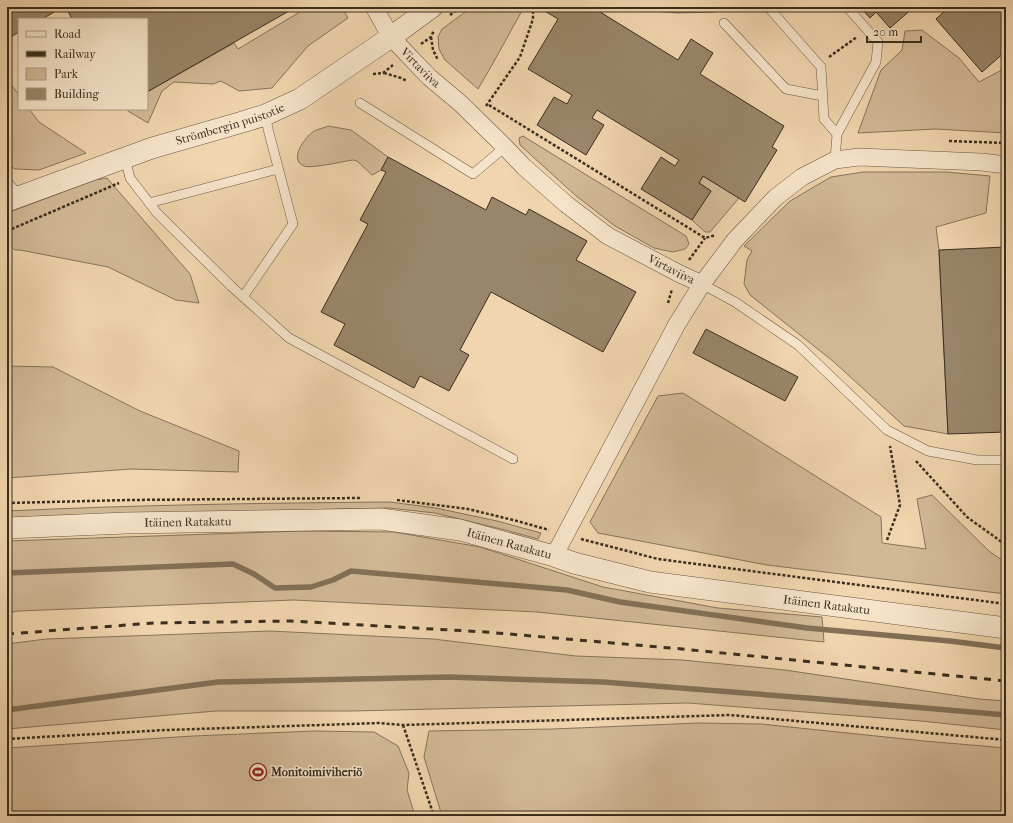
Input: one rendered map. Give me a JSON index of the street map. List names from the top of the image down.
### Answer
{
  "streets": {
    "street": ["Virtaviiva", "Strömbergin puistotie", "Itäinen Ratakatu"]
  },
  "crossings": [
    ["Virtaviiva", "Strömbergin puistotie"]
  ],
  "places": {
    "sports": ["Monitoimiviheriö"]
  },
  "legend": [
    "Road",
    "Railway",
    "Park",
    "Building"
  ],
  "scale_bar": "20 m"
}
